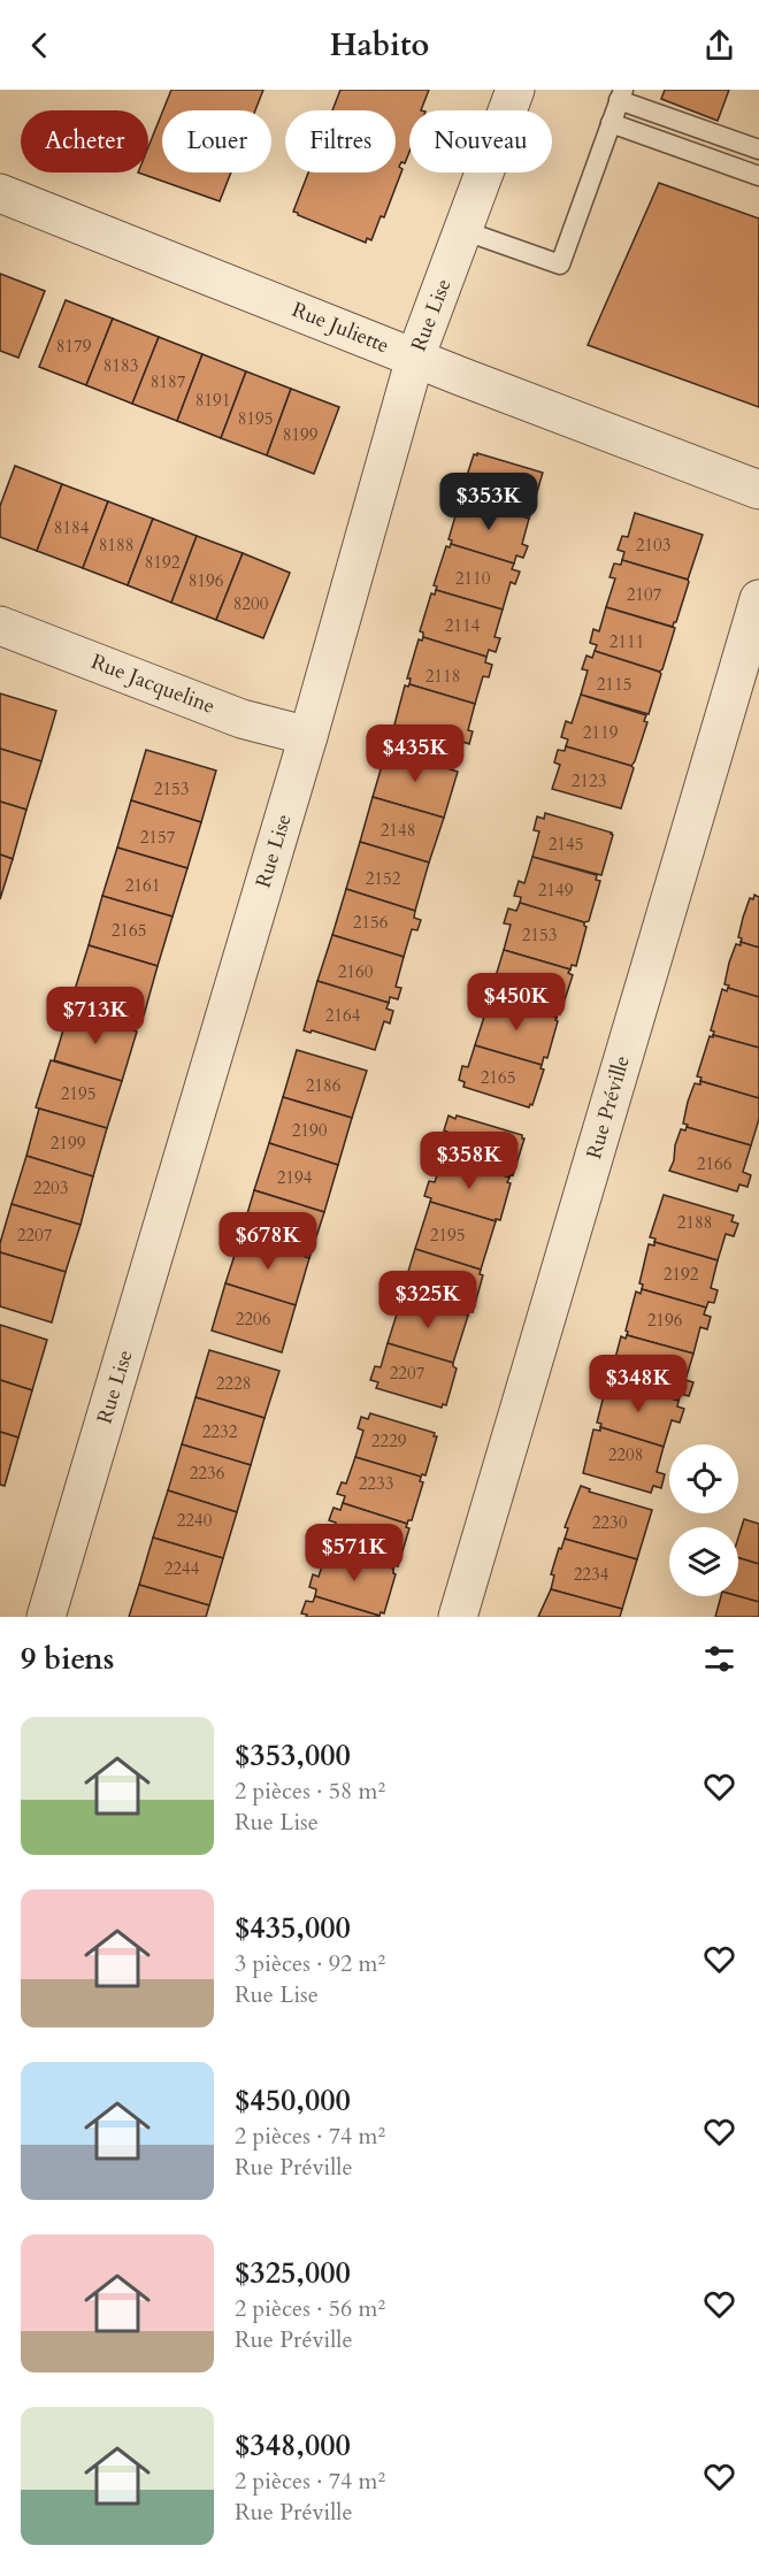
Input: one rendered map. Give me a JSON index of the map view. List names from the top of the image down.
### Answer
{
  "streets": {
    "street": [
      "Rue Lise",
      "Rue Juliette",
      "Rue Jacqueline",
      "Rue Préville"
    ]
  },
  "crossings": [
    ["Rue Lise", "Rue Juliette"],
    ["Rue Lise", "Rue Jacqueline"]
  ],
  "house_numbers": [
    "8179",
    "8183",
    "8187",
    "8191",
    "8195",
    "8199",
    "8184",
    "8188",
    "2103",
    "8192",
    "2110",
    "8196",
    "2107",
    "8200",
    "2114",
    "2111",
    "2118",
    "2115",
    "2119",
    "2123",
    "2153",
    "2148",
    "2157",
    "2145",
    "2152",
    "2161",
    "2149",
    "2156",
    "2165",
    "2153",
    "2160",
    "2164",
    "2165",
    "2186",
    "2195",
    "2190",
    "2199",
    "2166",
    "2194",
    "2203",
    "2188",
    "2207",
    "2195",
    "2192",
    "2206",
    "2196",
    "2207",
    "2228",
    "2232",
    "2229",
    "2208",
    "2236",
    "2233",
    "2240",
    "2230",
    "2244",
    "2234"
  ],
  "page": {
    "header": "Habito",
    "chip": [
      "Acheter",
      "Louer",
      "Filtres",
      "Nouveau"
    ],
    "price": [
      "$353K",
      "$435K",
      "$450K",
      "$713K",
      "$358K",
      "$678K",
      "$325K",
      "$348K",
      "$571K"
    ],
    "heading": "9 biens",
    "list": [
      {
        "name": "$353,000",
        "note": "2 pièces · 58 m² · Rue Lise"
      },
      {
        "name": "$435,000",
        "note": "3 pièces · 92 m² · Rue Lise"
      },
      {
        "name": "$450,000",
        "note": "2 pièces · 74 m² · Rue Préville"
      },
      {
        "name": "$325,000",
        "note": "2 pièces · 56 m² · Rue Préville"
      },
      {
        "name": "$348,000",
        "note": "2 pièces · 74 m² · Rue Préville"
      }
    ]
  }
}
